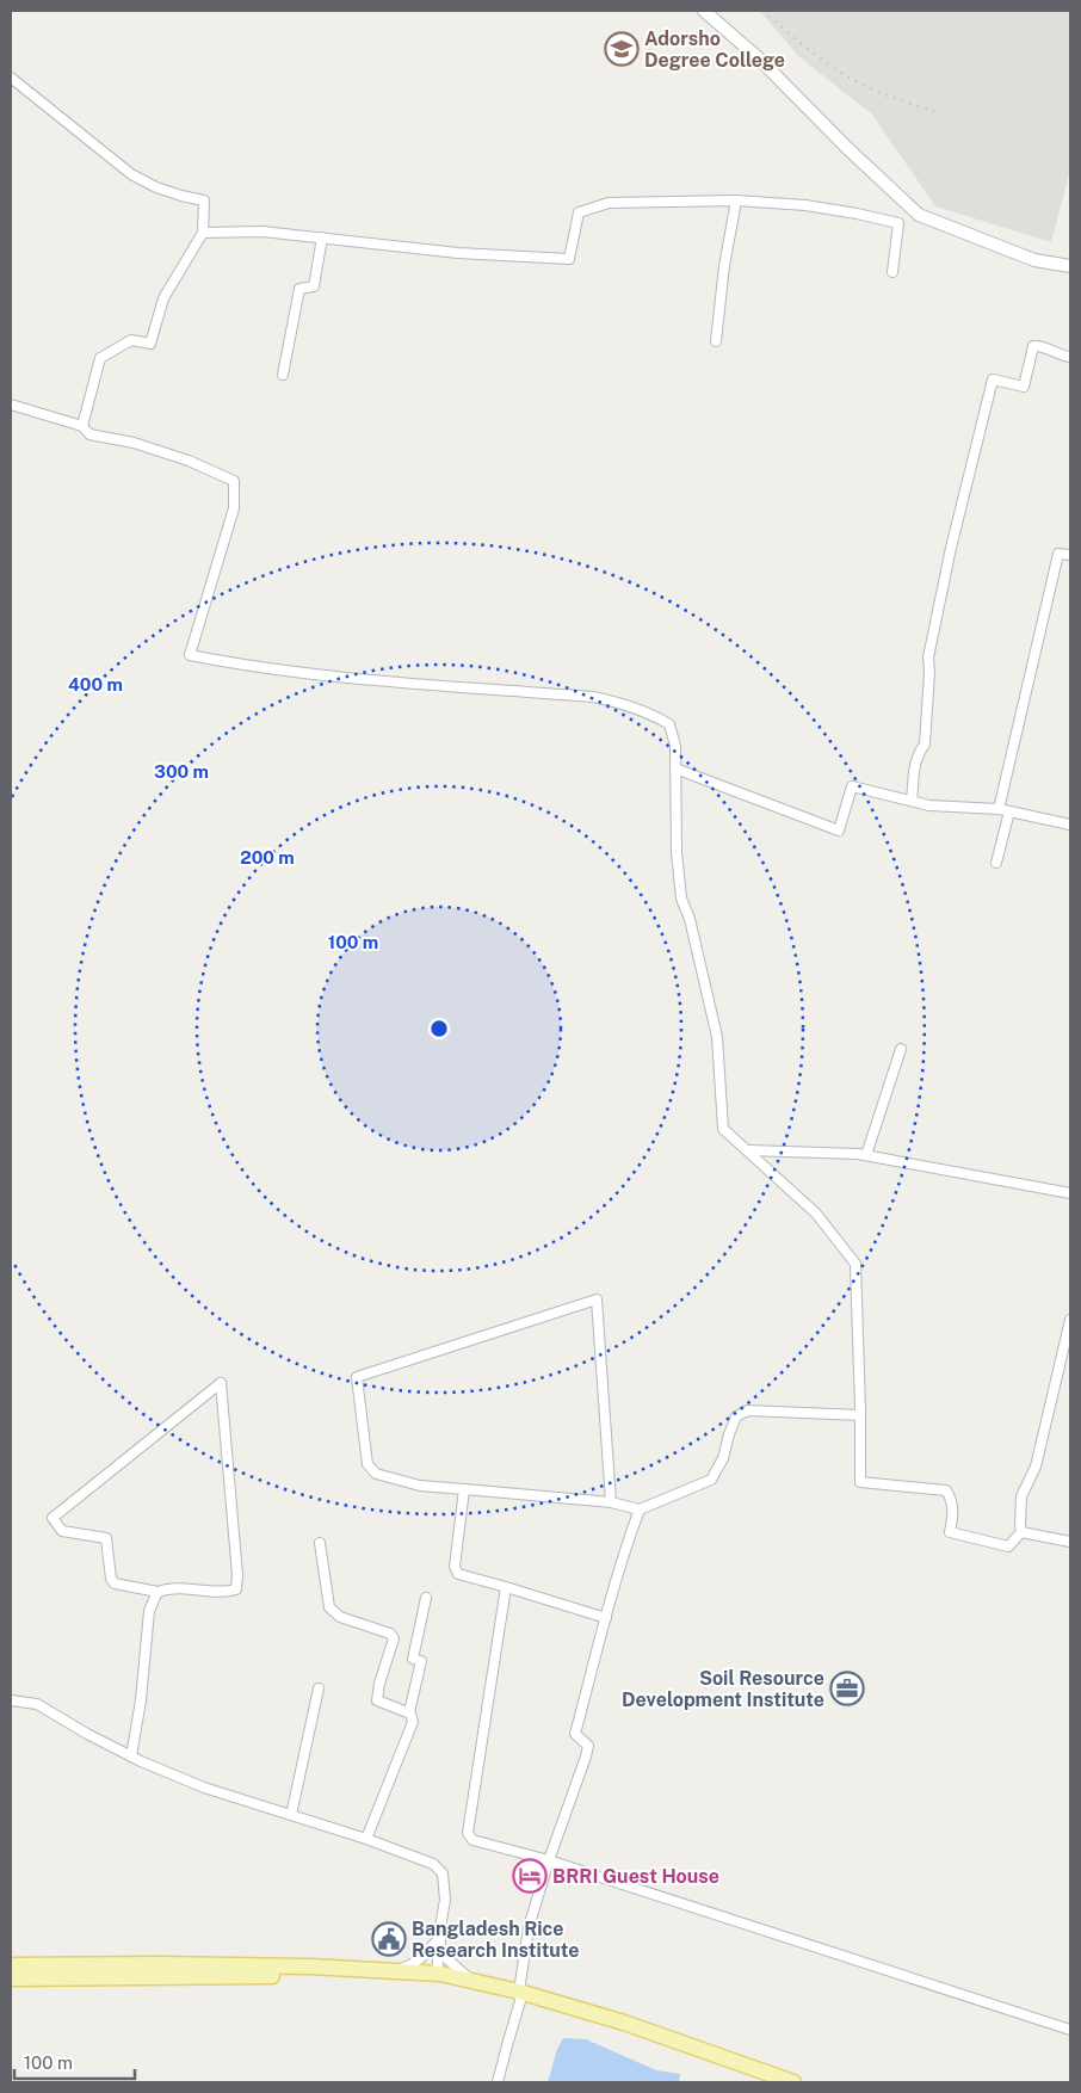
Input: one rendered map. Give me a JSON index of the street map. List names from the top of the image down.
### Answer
{
  "places": {
    "school or university": ["Adorsho Degree College"],
    "office": ["Soil Resource Development Institute"],
    "hotel": ["BRRI Guest House"],
    "public building": ["Bangladesh Rice Research Institute"]
  },
  "scale_bar": "100 m",
  "rings": [
    "400 m",
    "300 m",
    "200 m",
    "100 m"
  ]
}
